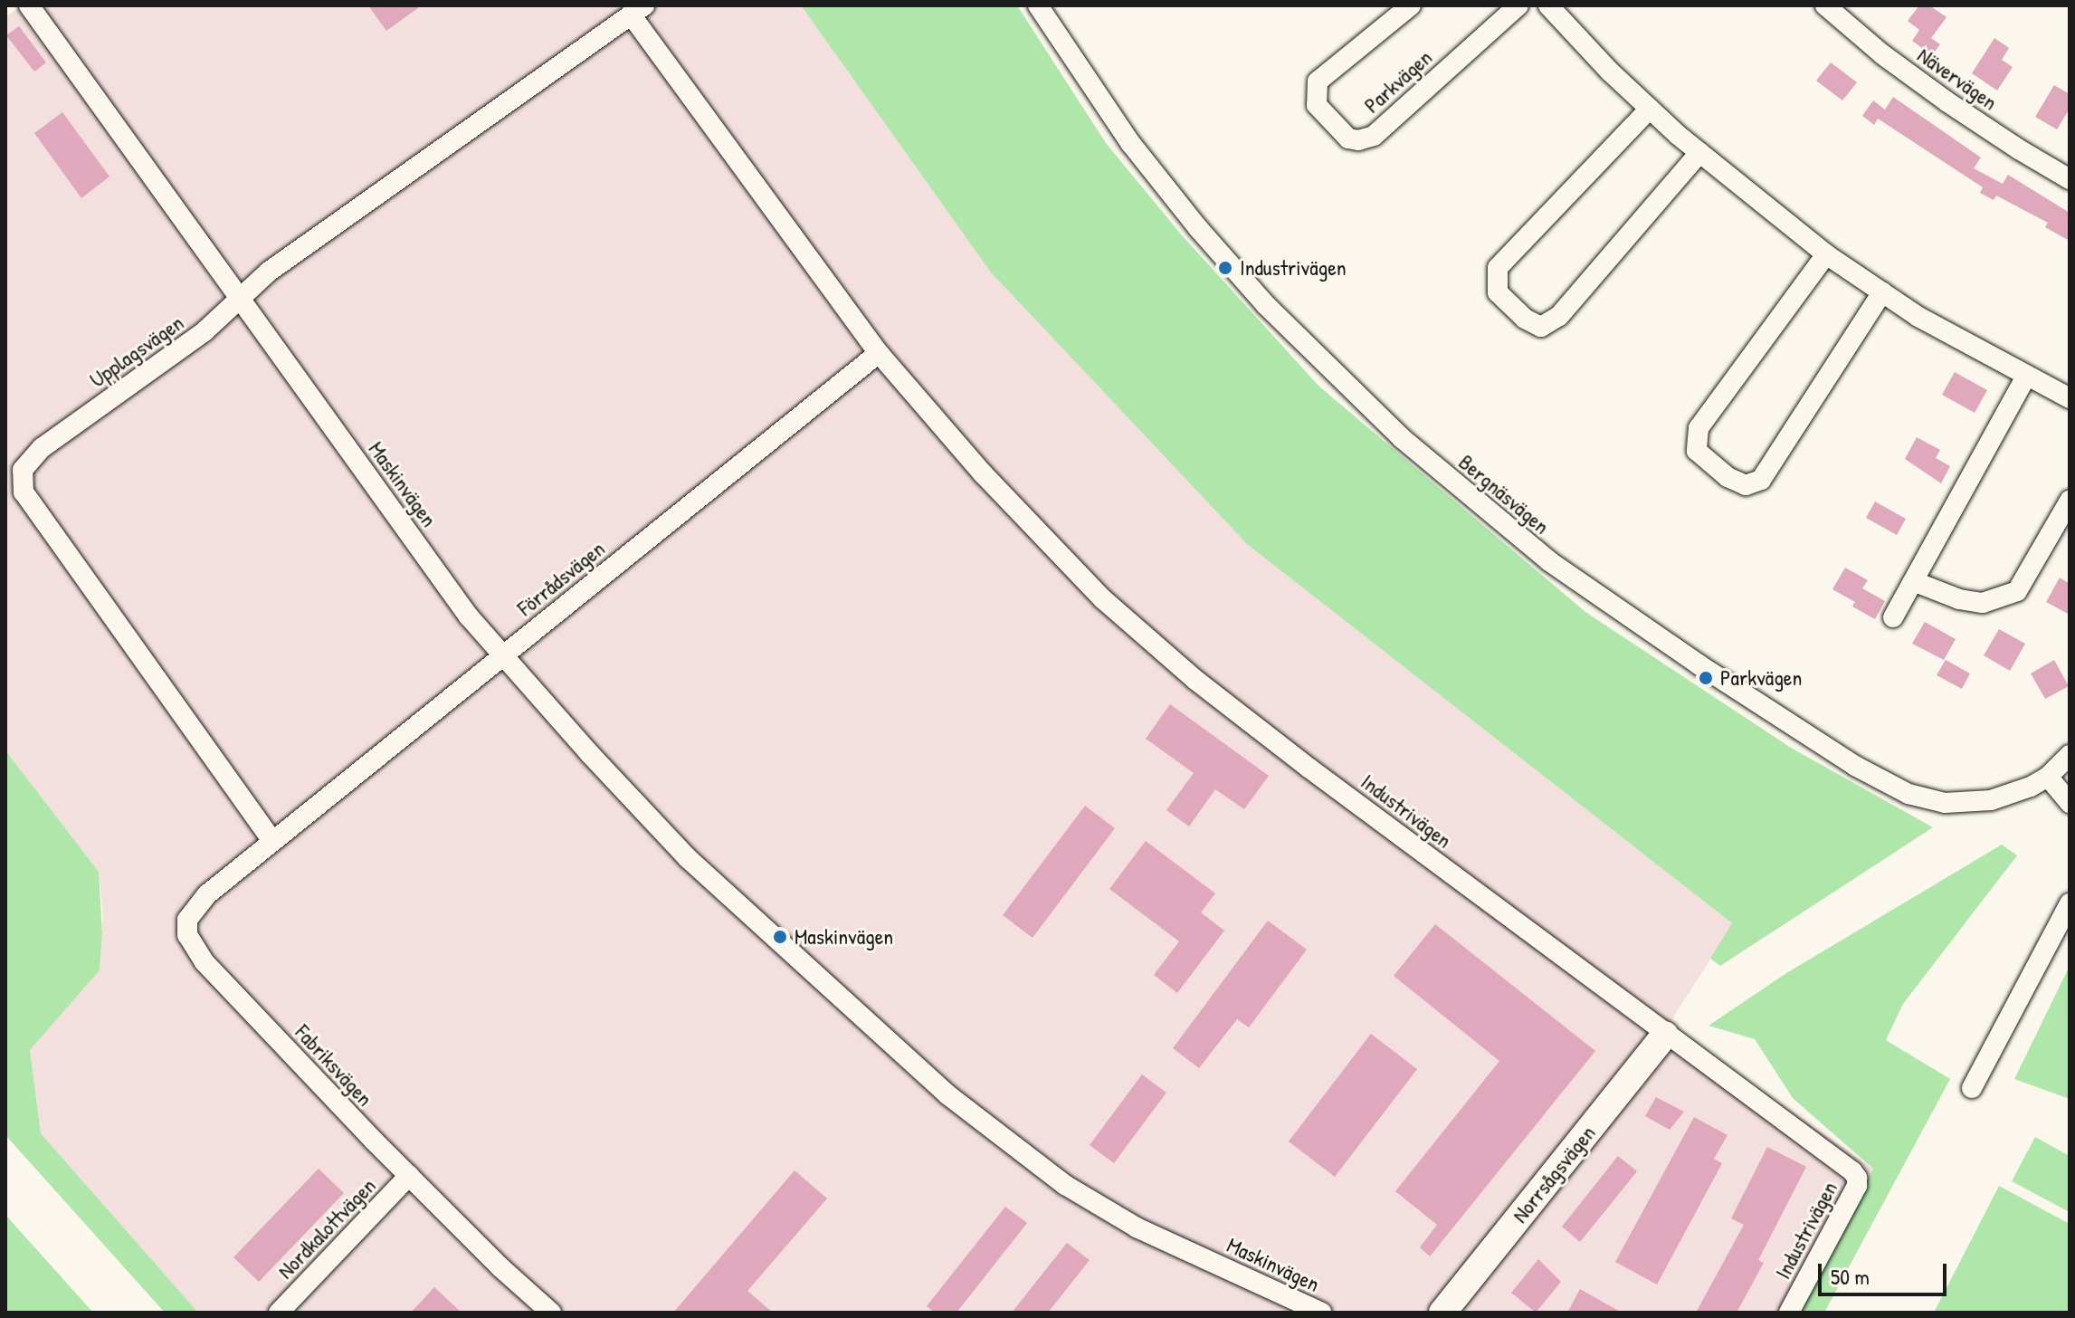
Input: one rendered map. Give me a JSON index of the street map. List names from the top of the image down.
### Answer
{
  "streets": {
    "street": [
      "Nävervägen",
      "Parkvägen",
      "Upplagsvägen",
      "Maskinvägen",
      "Bergnäsvägen",
      "Förrådsvägen",
      "Industrivägen",
      "Fabriksvägen",
      "Norrsågsvägen",
      "Nordkalottvägen"
    ]
  },
  "crossings": [
    ["Upplagsvägen", "Maskinvägen"],
    ["Upplagsvägen", "Förrådsvägen"],
    ["Upplagsvägen", "Industrivägen"],
    ["Upplagsvägen", "Fabriksvägen"],
    ["Maskinvägen", "Förrådsvägen"],
    ["Förrådsvägen", "Industrivägen"],
    ["Förrådsvägen", "Fabriksvägen"],
    ["Industrivägen", "Norrsågsvägen"],
    ["Fabriksvägen", "Nordkalottvägen"]
  ],
  "places": ["Industrivägen", "Parkvägen", "Maskinvägen"],
  "scale_bar": "50 m"
}
